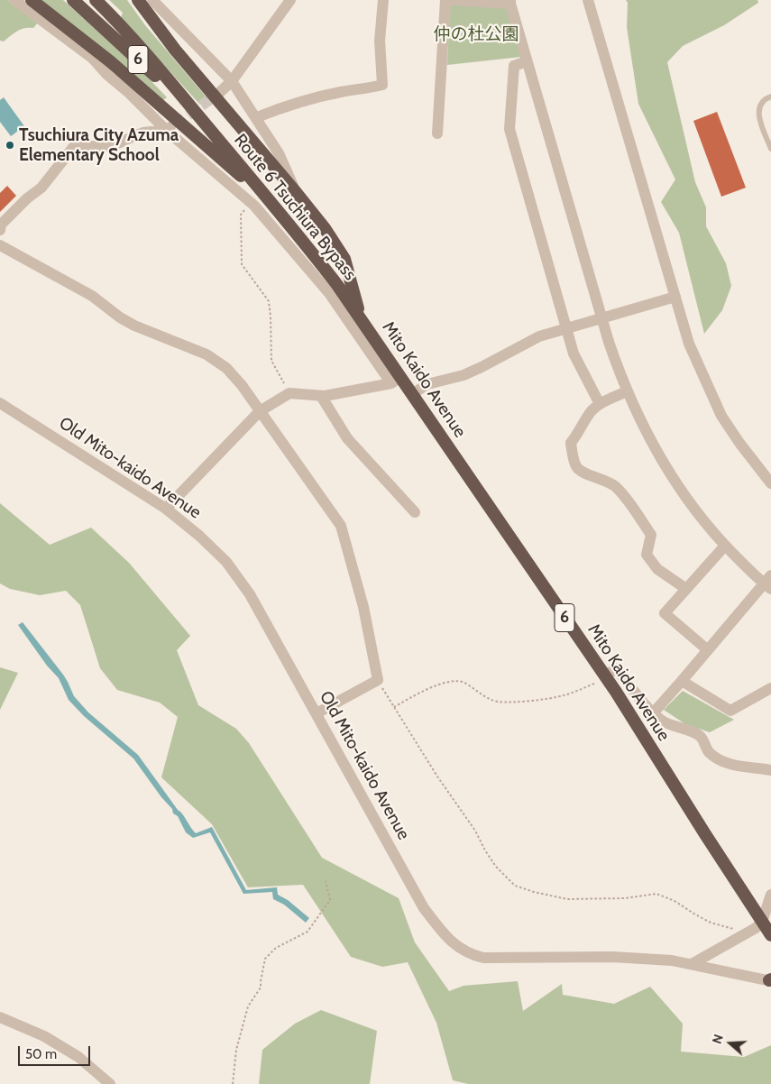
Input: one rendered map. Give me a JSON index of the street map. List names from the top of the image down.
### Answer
{
  "streets": {
    "highway": ["6", "Route 6 Tsuchiura Bypass", "Mito Kaido Avenue"],
    "street": ["Old Mito-kaido Avenue"]
  },
  "crossings": [
    ["Route 6 Tsuchiura Bypass", "Mito Kaido Avenue"]
  ],
  "parks": ["仲の杜公園"],
  "places": ["Tsuchiura City Azuma Elementary School"],
  "scale_bar": "50 m",
  "north": "left"
}
